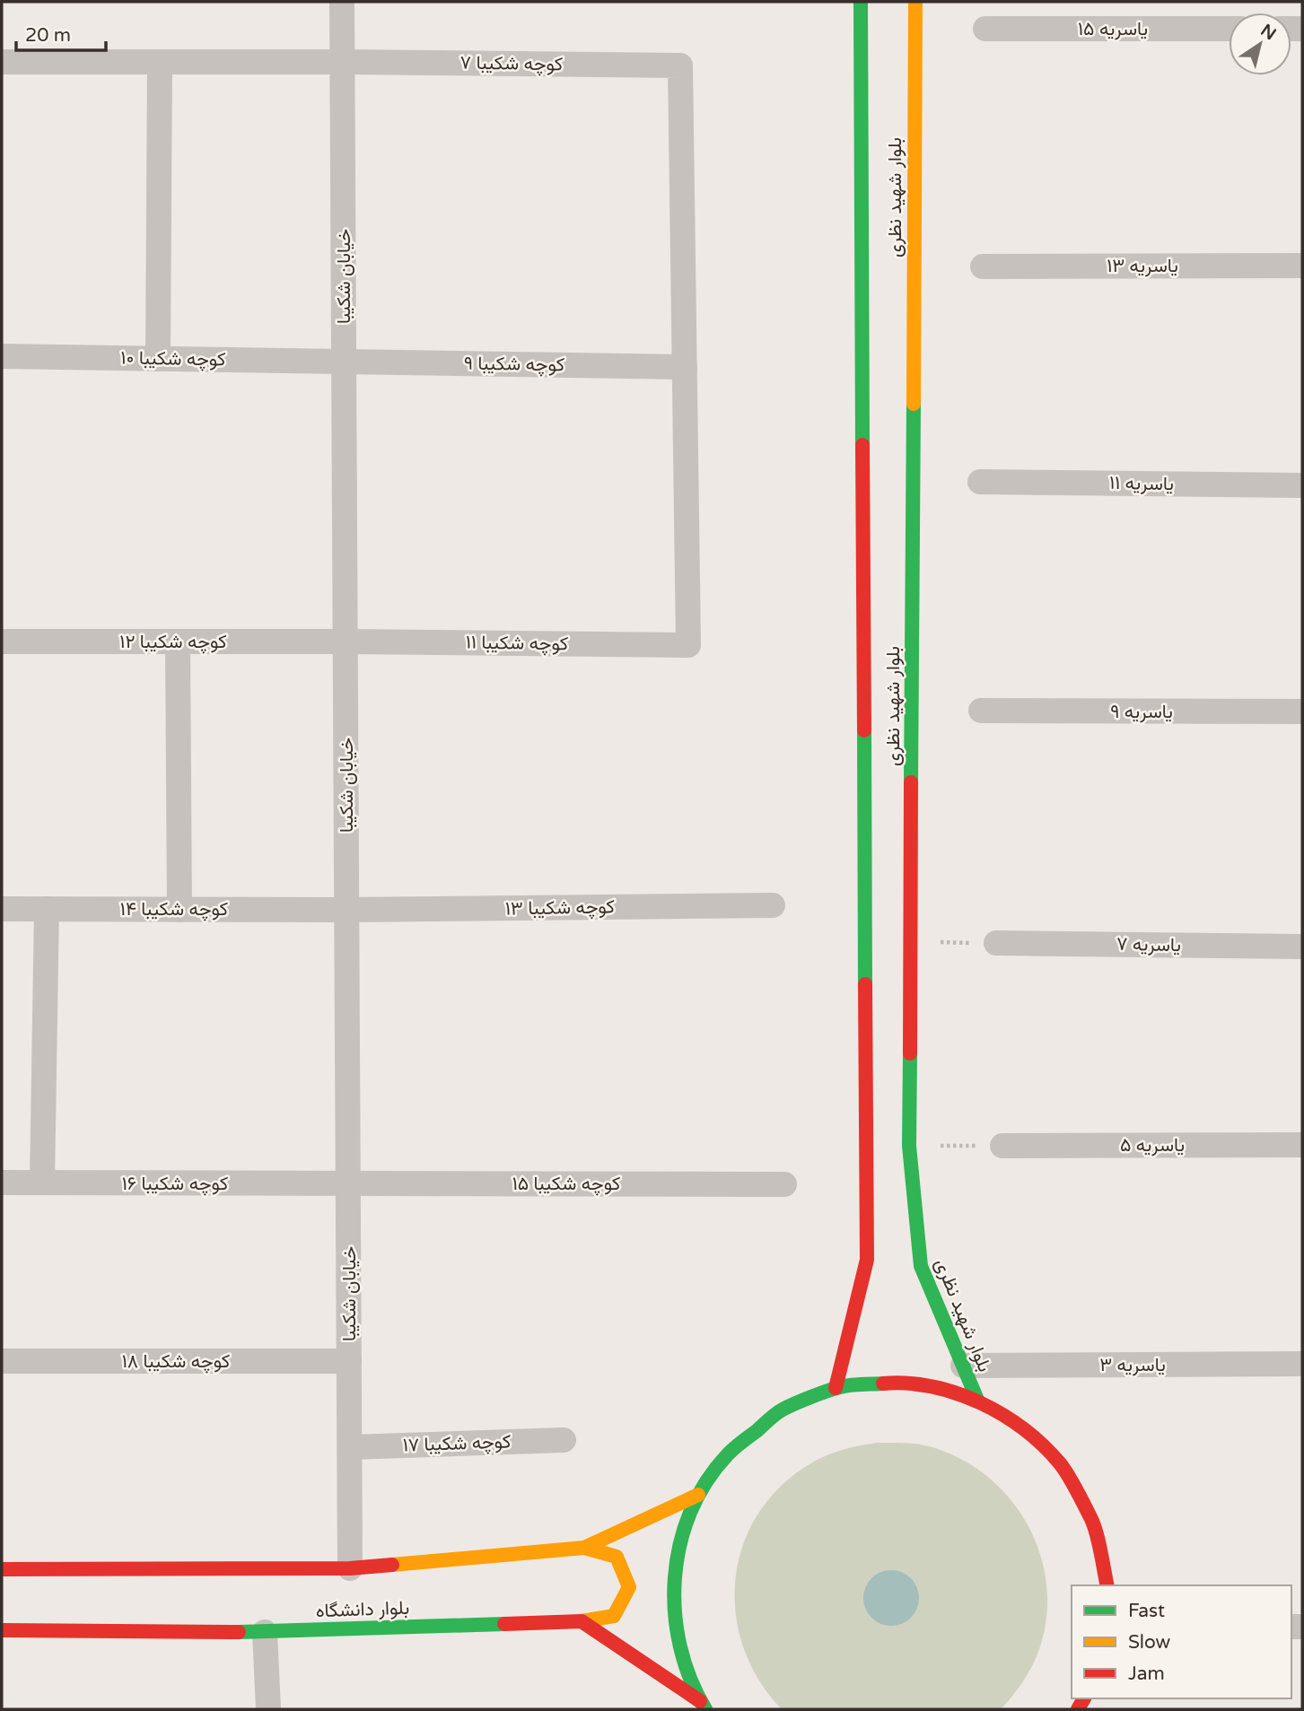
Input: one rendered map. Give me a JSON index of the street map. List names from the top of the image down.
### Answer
{
  "streets": {
    "main road": ["بلوار شهید نظری", "بلوار دانشگاه"],
    "street": [
      "یاسریه ۱۵",
      "کوچه شکیبا ۷",
      "یاسریه ۱۳",
      "خیابان شکیبا",
      "کوچه شکیبا ۱۰",
      "کوچه شکیبا ۹",
      "یاسریه ۱۱",
      "کوچه شکیبا ۱۲",
      "کوچه شکیبا ۱۱",
      "یاسریه ۹",
      "کوچه شکیبا ۱۳",
      "کوچه شکیبا ۱۴",
      "یاسریه ۷",
      "یاسریه ۵",
      "کوچه شکیبا ۱۶",
      "کوچه شکیبا ۱۵",
      "کوچه شکیبا ۱۸",
      "یاسریه ۳",
      "کوچه شکیبا ۱۷"
    ]
  },
  "crossings": [
    ["کوچه شکیبا ۷", "خیابان شکیبا"],
    ["کوچه شکیبا ۷", "کوچه شکیبا ۹"],
    ["کوچه شکیبا ۷", "کوچه شکیبا ۱۱"],
    ["بلوار شهید نظری", "یاسریه ۳"],
    ["خیابان شکیبا", "کوچه شکیبا ۱۰"],
    ["خیابان شکیبا", "کوچه شکیبا ۹"],
    ["خیابان شکیبا", "کوچه شکیبا ۱۲"],
    ["خیابان شکیبا", "کوچه شکیبا ۱۱"],
    ["خیابان شکیبا", "کوچه شکیبا ۱۳"],
    ["خیابان شکیبا", "کوچه شکیبا ۱۴"],
    ["خیابان شکیبا", "کوچه شکیبا ۱۶"],
    ["خیابان شکیبا", "کوچه شکیبا ۱۵"],
    ["خیابان شکیبا", "کوچه شکیبا ۱۸"],
    ["خیابان شکیبا", "کوچه شکیبا ۱۷"],
    ["کوچه شکیبا ۱۰", "کوچه شکیبا ۹"],
    ["کوچه شکیبا ۹", "کوچه شکیبا ۱۱"],
    ["کوچه شکیبا ۱۲", "کوچه شکیبا ۱۱"],
    ["کوچه شکیبا ۱۳", "کوچه شکیبا ۱۴"],
    ["کوچه شکیبا ۱۶", "کوچه شکیبا ۱۵"]
  ],
  "legend": ["Fast", "Slow", "Jam"],
  "scale_bar": "20 m",
  "north": "top right"
}
